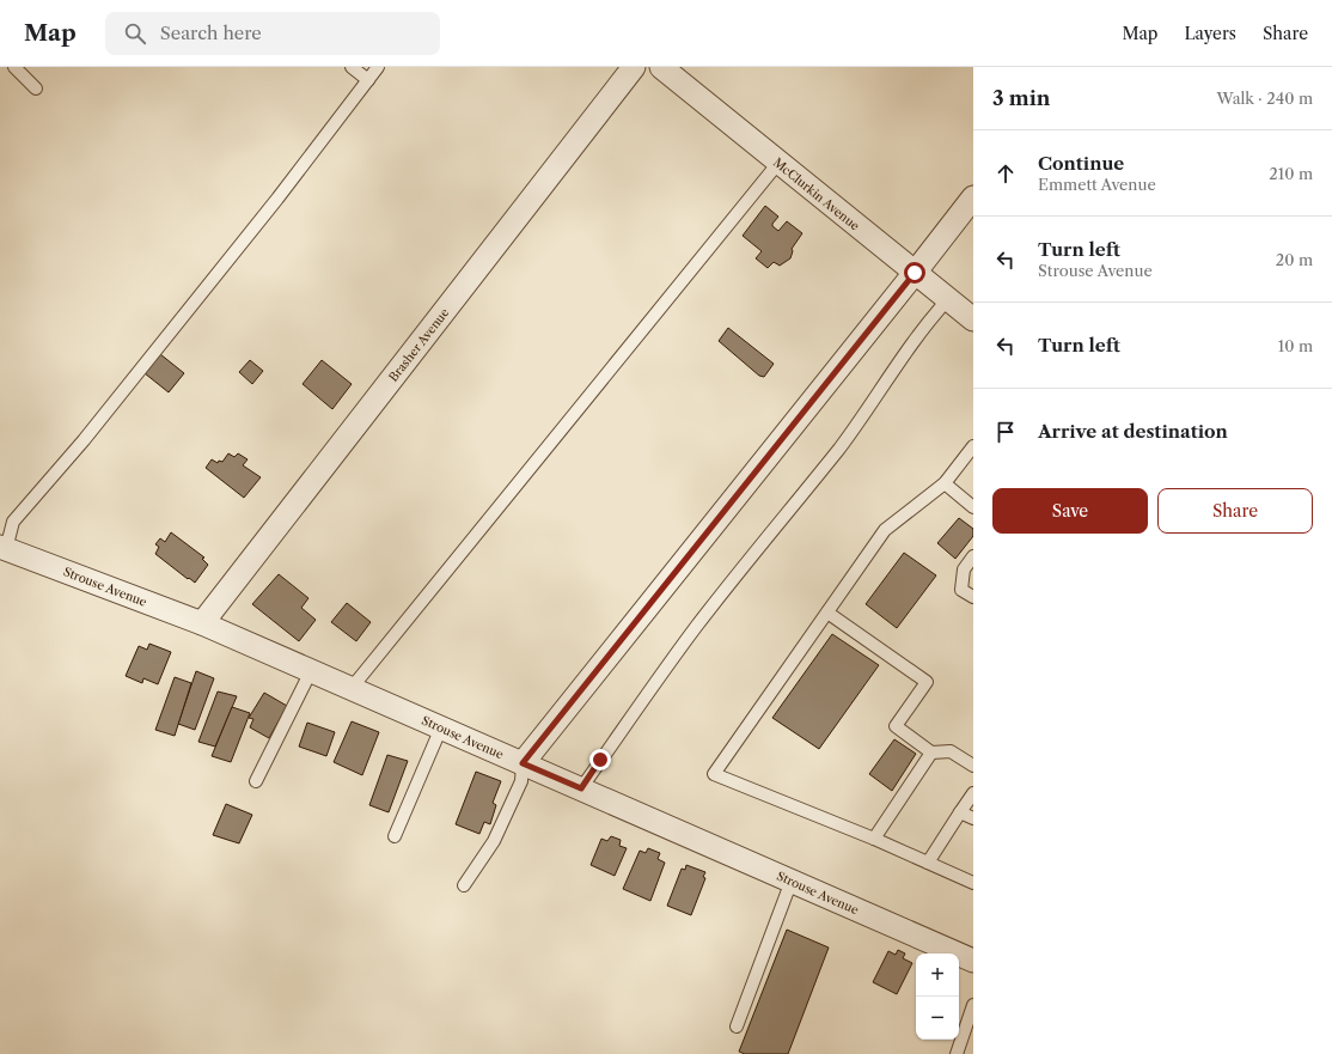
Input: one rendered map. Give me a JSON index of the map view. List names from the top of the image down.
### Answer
{
  "streets": {
    "street": ["McClurkin Avenue", "Brasher Avenue", "Strouse Avenue"]
  },
  "crossings": [
    ["Brasher Avenue", "Strouse Avenue"]
  ],
  "page": {
    "header": "Map",
    "search": "Search here",
    "nav": ["Map", "Layers", "Share"],
    "heading": ["3 min", "Walk · 240 m"],
    "list": [
      ["Continue", "Emmett Avenue", "210 m"],
      ["Turn left", "Strouse Avenue", "20 m"],
      ["Turn left", "10 m"],
      "Arrive at destination"
    ],
    "buttons": ["Save", "Share"],
    "map_buttons": ["+", "−"]
  }
}
